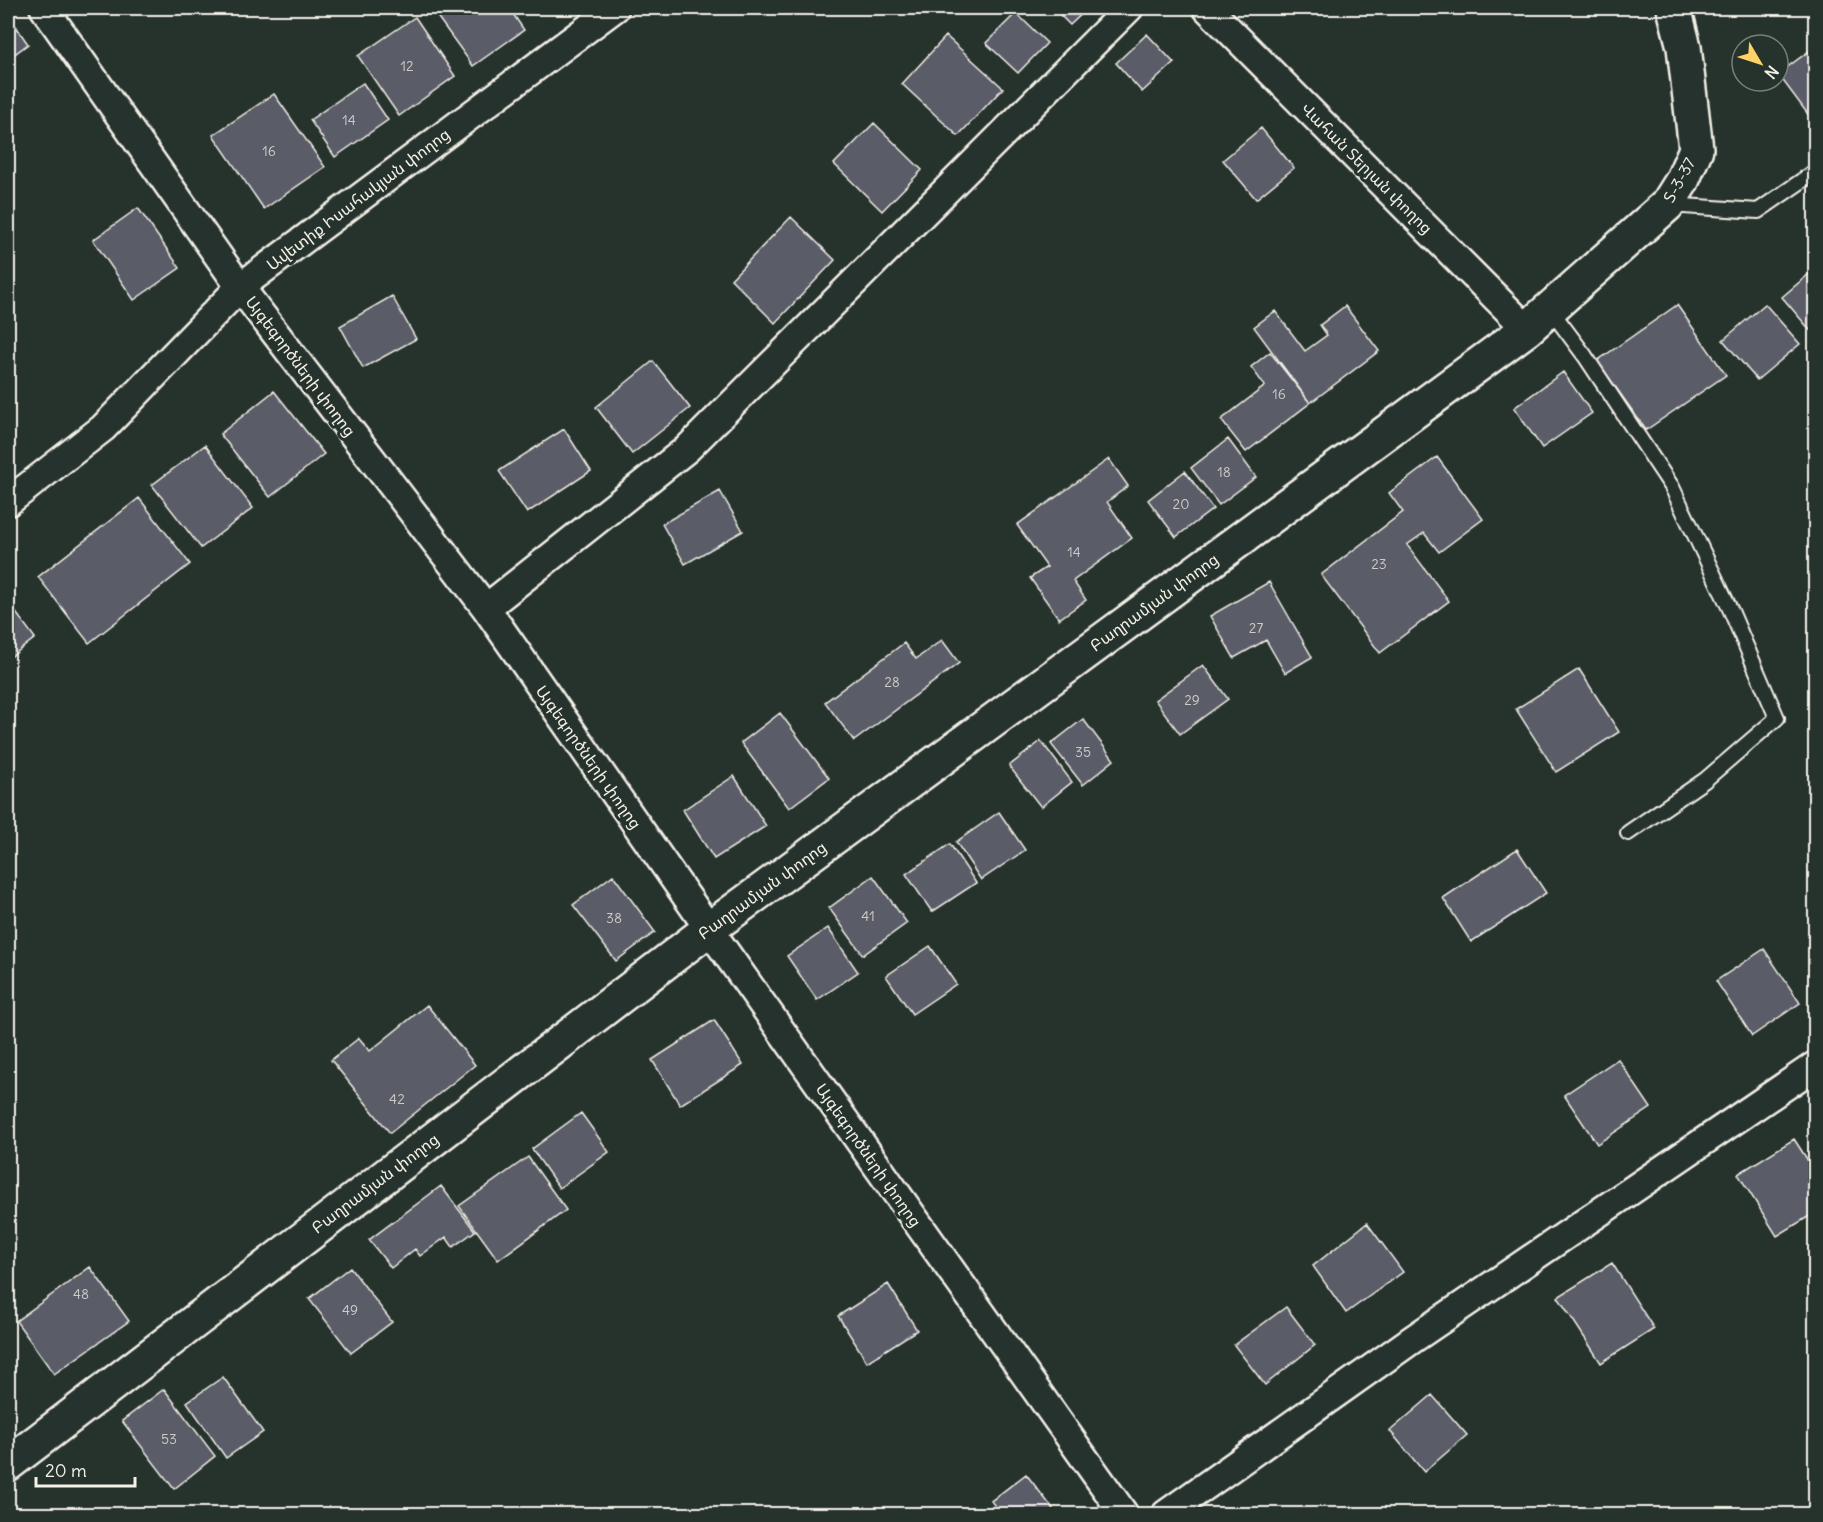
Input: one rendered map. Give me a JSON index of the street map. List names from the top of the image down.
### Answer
{
  "streets": {
    "main road": ["Տ-3-37", "Բաղրամյան փողոց"],
    "street": ["Վահան Տերյան փողոց", "Ավետիք Իսահակյան փողոց", "Այգեգործների փողոց"]
  },
  "crossings": [
    ["Վահան Տերյան փողոց", "Տ-3-37"],
    ["Վահան Տերյան փողոց", "Բաղրամյան փողոց"],
    ["Տ-3-37", "Բաղրամյան փողոց"],
    ["Ավետիք Իսահակյան փողոց", "Այգեգործների փողոց"],
    ["Այգեգործների փողոց", "Բաղրամյան փողոց"]
  ],
  "house_numbers": [
    "12",
    "14",
    "16",
    "16",
    "18",
    "20",
    "14",
    "23",
    "27",
    "28",
    "29",
    "35",
    "41",
    "38",
    "42",
    "48",
    "49",
    "53"
  ],
  "scale_bar": "20 m",
  "north": "bottom right"
}
